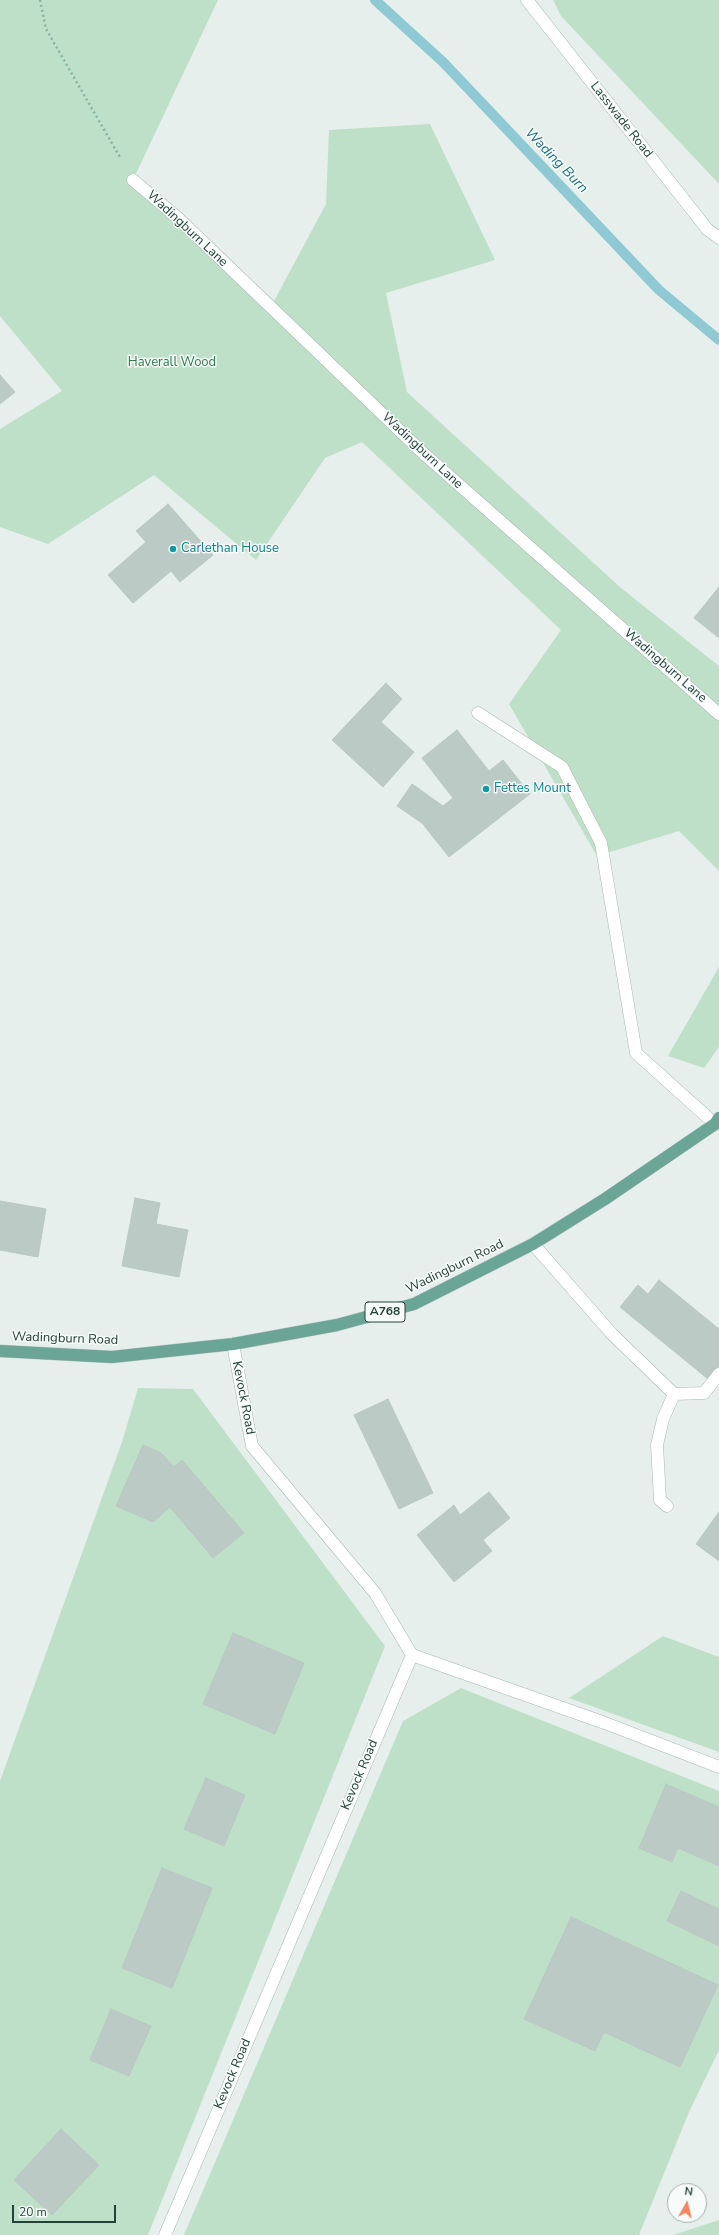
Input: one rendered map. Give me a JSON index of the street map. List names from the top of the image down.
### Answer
{
  "streets": {
    "main road": ["Wadingburn Road", "A768"],
    "street": ["Lasswade Road", "Wadingburn Lane", "Kevock Road"]
  },
  "crossings": [
    ["Wadingburn Road", "Kevock Road"]
  ],
  "water": ["Wading Burn"],
  "parks": ["Haverall Wood"],
  "places": ["Carlethan House", "Fettes Mount"],
  "scale_bar": "20 m",
  "north": "top"
}
